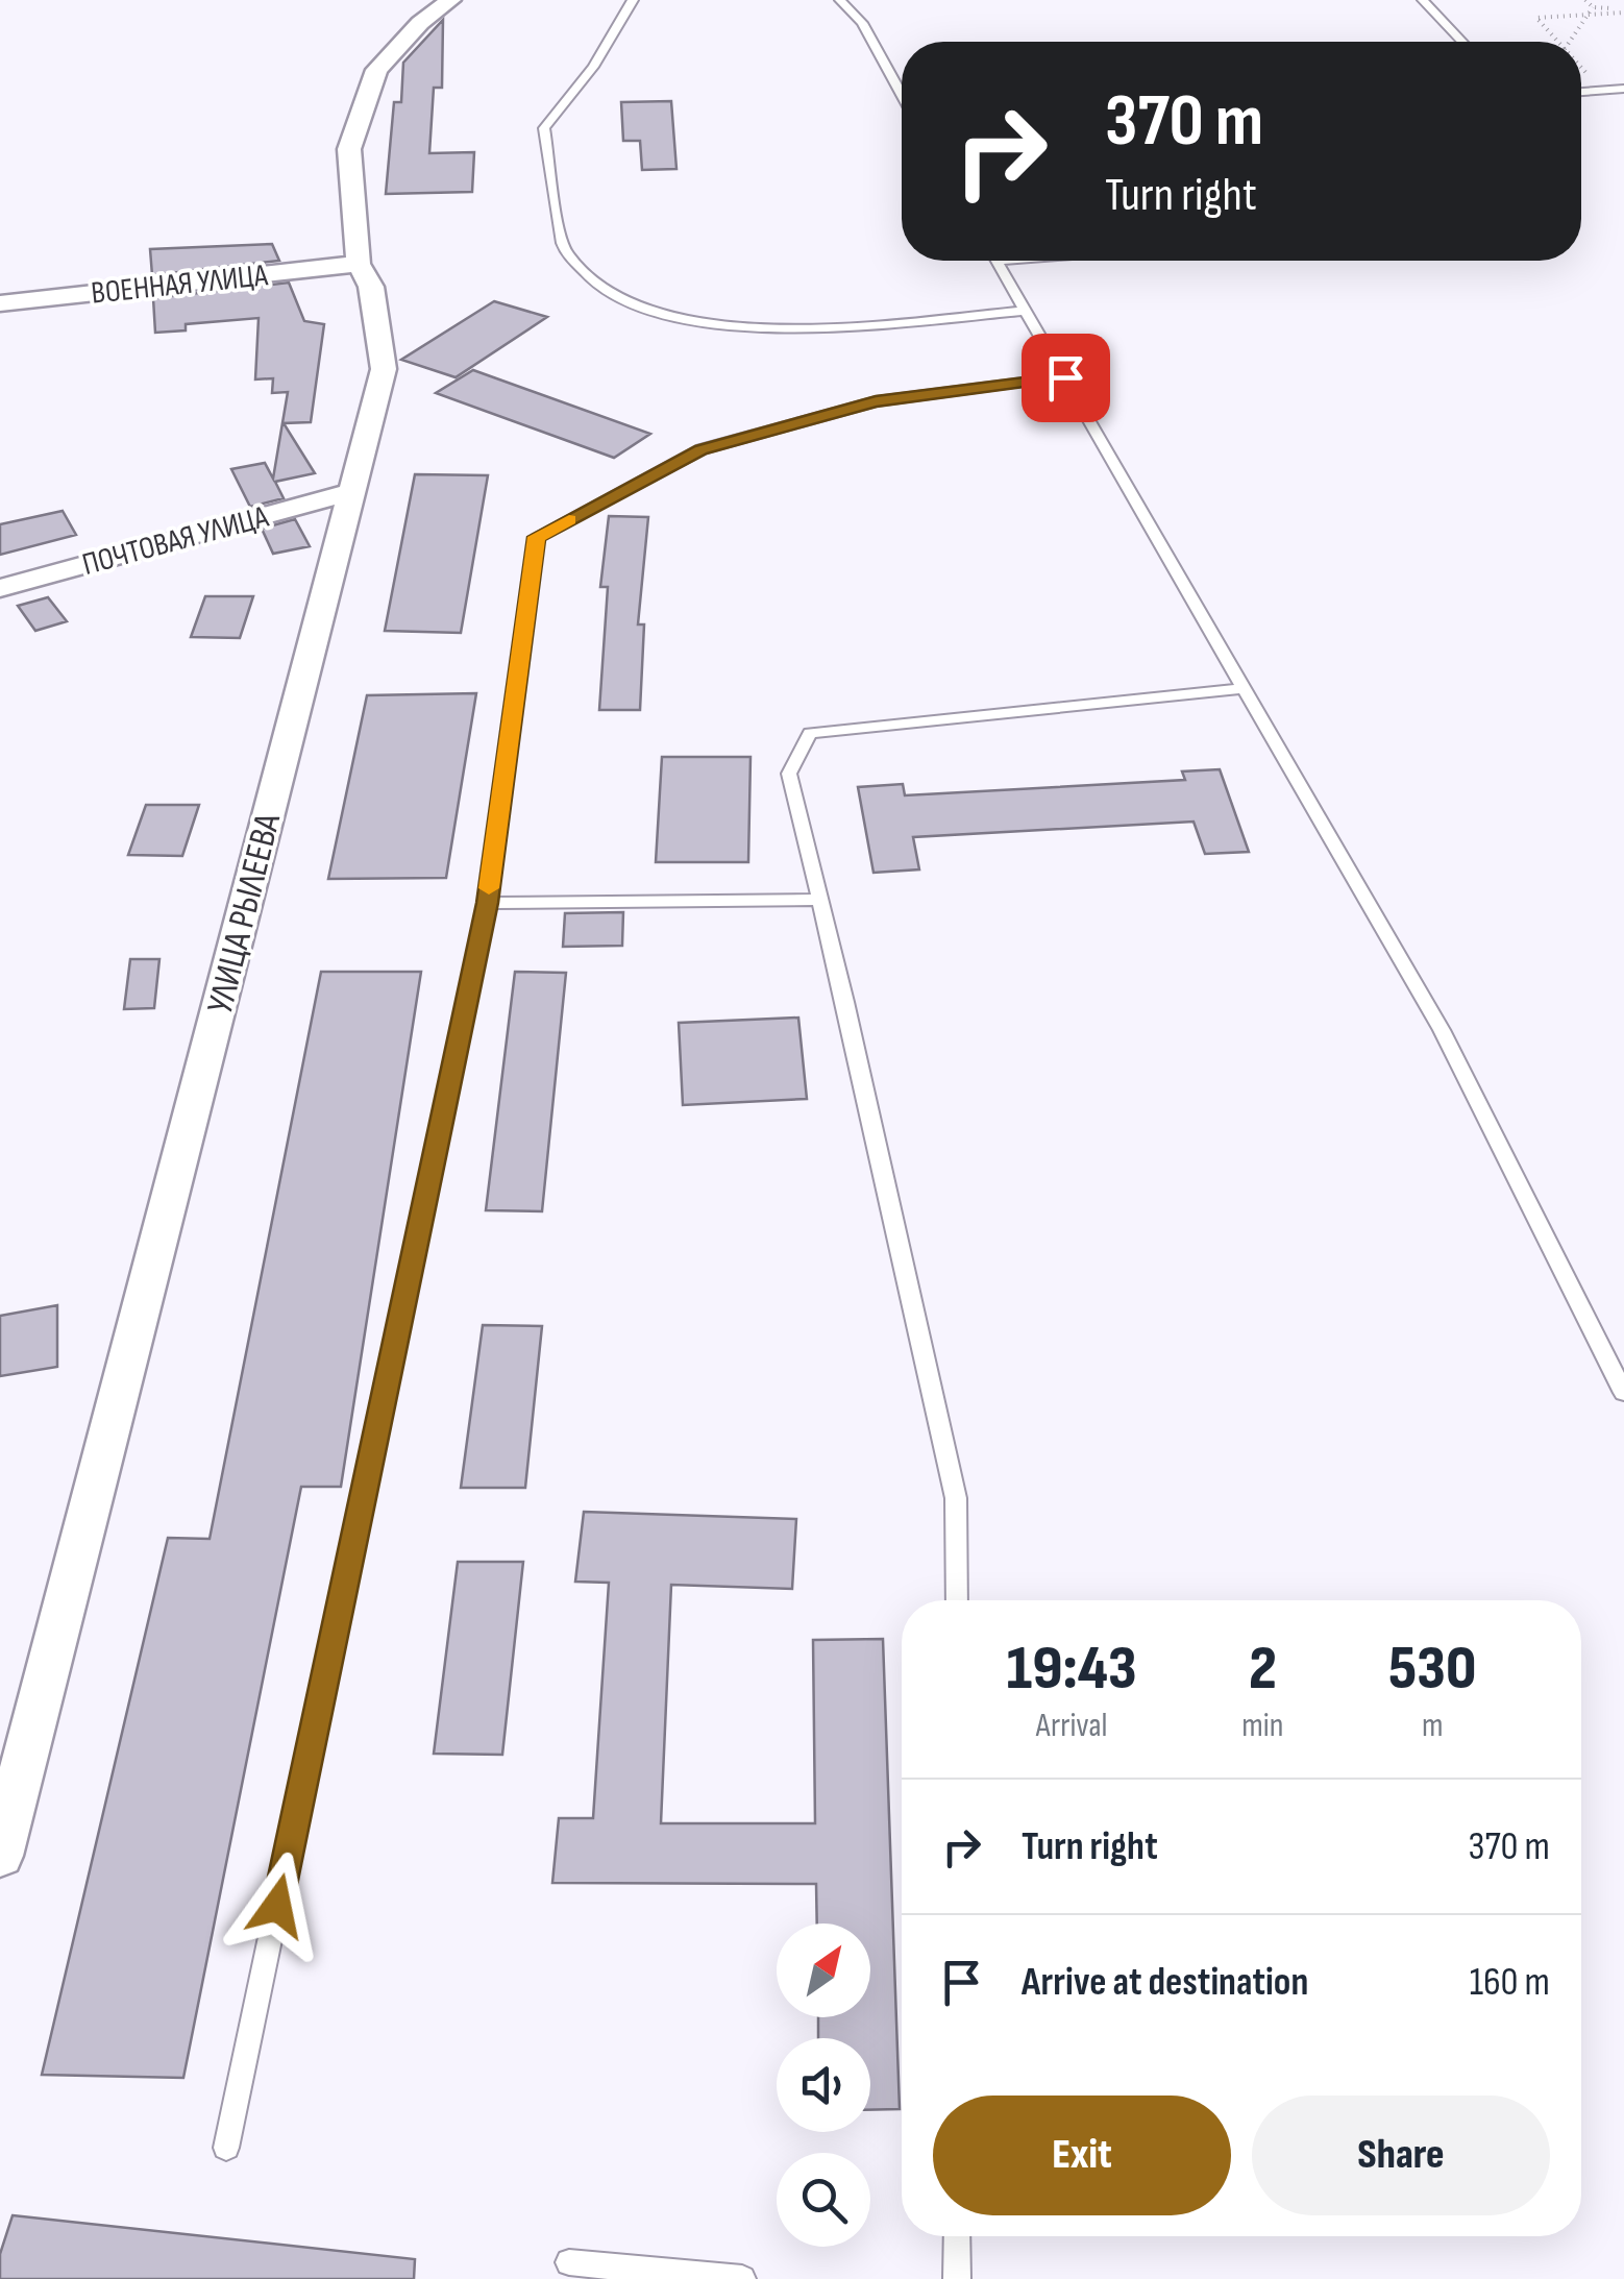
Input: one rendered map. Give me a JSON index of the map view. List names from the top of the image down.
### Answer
{
  "streets": {
    "street": ["ВОЕННАЯ УЛИЦА", "ПОЧТОВАЯ УЛИЦА", "УЛИЦА РЫЛЕЕВА"]
  },
  "crossings": [
    ["ВОЕННАЯ УЛИЦА", "УЛИЦА РЫЛЕЕВА"],
    ["ПОЧТОВАЯ УЛИЦА", "УЛИЦА РЫЛЕЕВА"]
  ],
  "north": "top right",
  "page": {
    "turn": ["370 m", "Turn right"],
    "eta": [
      "19:43",
      "Arrival",
      "2",
      "min",
      "530",
      "m"
    ],
    "list": [
      {
        "name": "Turn right",
        "value": "370 m"
      },
      {
        "name": "Arrive at destination",
        "value": "160 m"
      }
    ],
    "buttons": ["Exit", "Share"]
  }
}
